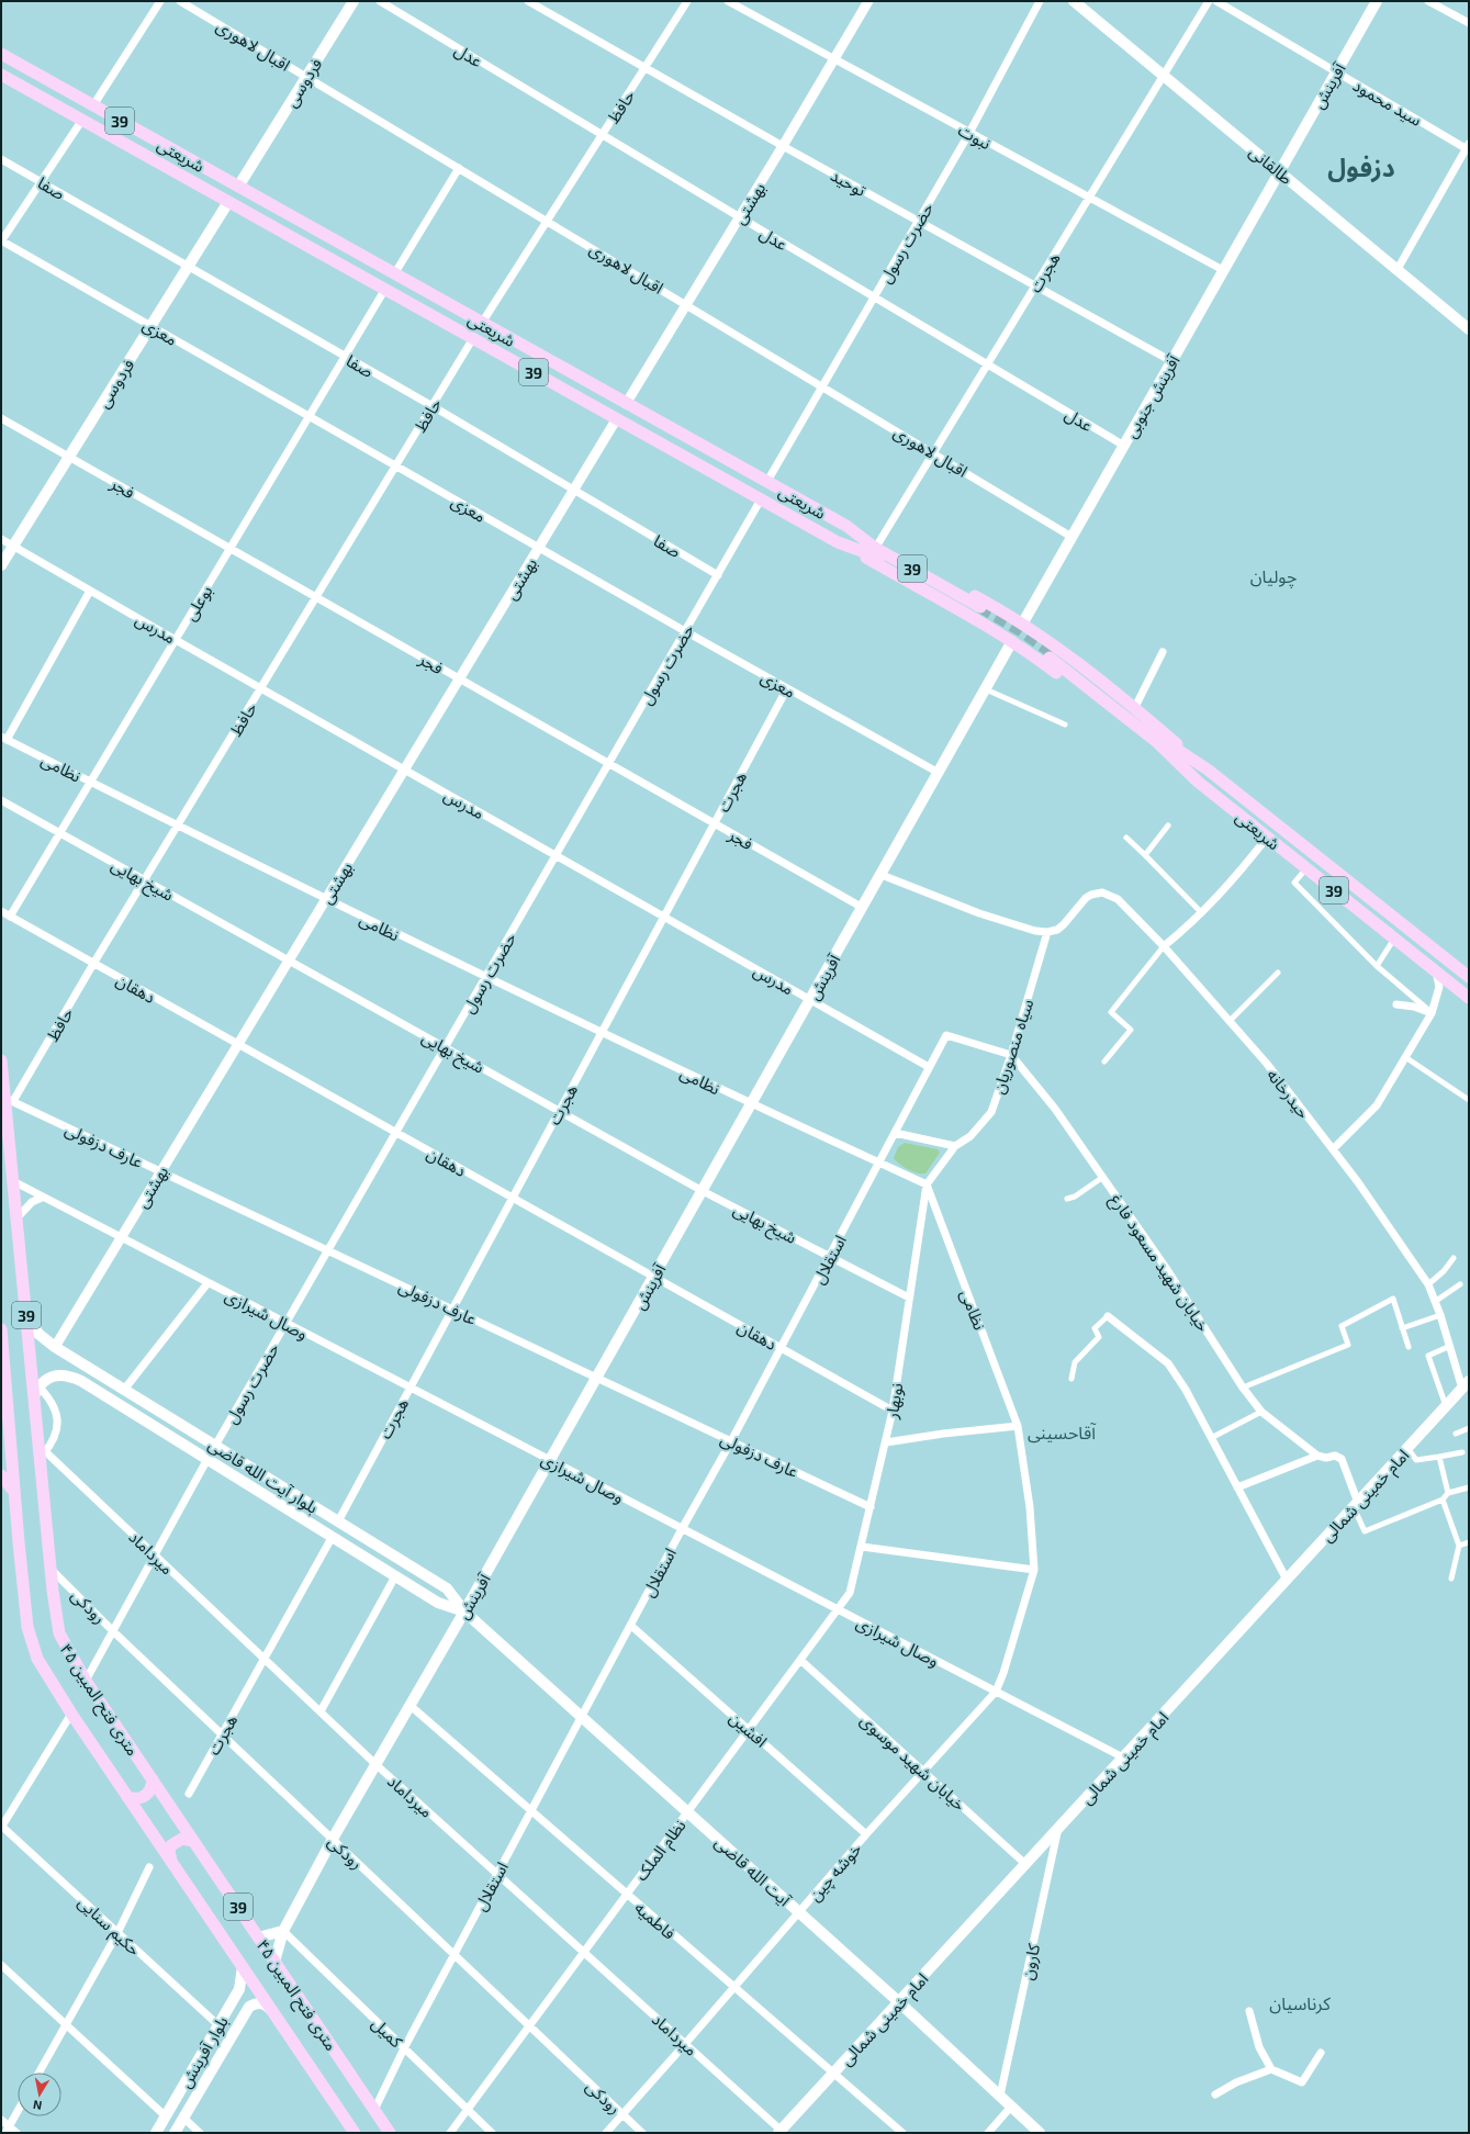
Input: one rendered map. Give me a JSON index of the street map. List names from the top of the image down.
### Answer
{
  "streets": {
    "main road": [
      "فردوسی",
      "آفرینش",
      "39",
      "شریعتی",
      "طالقانی",
      "آفرینش جنوبی",
      "بلوار آیت الله قاضی",
      "امام خمینی شمالی",
      "۴۵ متری فتح المبین",
      "آیت الله قاضی",
      "بلوار آفرینش"
    ],
    "street": [
      "اقبال لاهوری",
      "عدل",
      "سید محمود",
      "حافظ",
      "نبوت",
      "توحید",
      "صفا",
      "بهشتی",
      "حضرت رسول",
      "هجرت",
      "معزی",
      "فجر",
      "بوعلی",
      "مدرس",
      "نظامی",
      "شیخ بهایی",
      "دهقان",
      "سیاه منصوریان",
      "حیدرخانه",
      "عارف دزفولی",
      "استقلال",
      "خیابان شهید مسعود فارغ",
      "وصال شیرازی",
      "نوبهار",
      "میرداماد",
      "رودکی",
      "افشین",
      "خیابان شهید موسوی",
      "نظام الملک",
      "خوشه چین",
      "فاطمیه",
      "حکیم سنایی",
      "کارون",
      "کمیل"
    ]
  },
  "crossings": [
    ["اقبال لاهوری", "فردوسی"],
    ["اقبال لاهوری", "حافظ"],
    ["اقبال لاهوری", "بهشتی"],
    ["اقبال لاهوری", "حضرت رسول"],
    ["اقبال لاهوری", "هجرت"],
    ["اقبال لاهوری", "آفرینش جنوبی"],
    ["عدل", "حافظ"],
    ["عدل", "بهشتی"],
    ["عدل", "حضرت رسول"],
    ["عدل", "هجرت"],
    ["عدل", "آفرینش جنوبی"],
    ["فردوسی", "شریعتی"],
    ["فردوسی", "صفا"],
    ["فردوسی", "معزی"],
    ["فردوسی", "فجر"],
    ["فردوسی", "مدرس"],
    ["آفرینش", "سید محمود"],
    ["آفرینش", "طالقانی"],
    ["آفرینش", "معزی"],
    ["آفرینش", "آفرینش جنوبی"],
    ["آفرینش", "فجر"],
    ["آفرینش", "مدرس"],
    ["آفرینش", "نظامی"],
    ["آفرینش", "شیخ بهایی"],
    ["آفرینش", "دهقان"],
    ["آفرینش", "عارف دزفولی"],
    ["آفرینش", "وصال شیرازی"],
    ["آفرینش", "بلوار آیت الله قاضی"],
    ["آفرینش", "میرداماد"],
    ["آفرینش", "رودکی"],
    ["آفرینش", "۴۵ متری فتح المبین"],
    ["آفرینش", "آیت الله قاضی"],
    ["آفرینش", "فاطمیه"],
    ["آفرینش", "کمیل"],
    ["حافظ", "شریعتی"],
    ["حافظ", "توحید"],
    ["حافظ", "صفا"],
    ["حافظ", "معزی"],
    ["حافظ", "فجر"],
    ["حافظ", "مدرس"],
    ["حافظ", "نظامی"],
    ["حافظ", "شیخ بهایی"],
    ["حافظ", "دهقان"],
    ["حافظ", "عارف دزفولی"],
    ["حافظ", "۴۵ متری فتح المبین"],
    ["نبوت", "بهشتی"],
    ["نبوت", "حضرت رسول"],
    ["نبوت", "هجرت"],
    ["نبوت", "آفرینش جنوبی"],
    ["شریعتی", "بهشتی"],
    ["شریعتی", "حضرت رسول"],
    ["شریعتی", "بوعلی"],
    ["طالقانی", "هجرت"],
    ["طالقانی", "آفرینش جنوبی"],
    ["توحید", "بهشتی"],
    ["توحید", "حضرت رسول"],
    ["توحید", "هجرت"],
    ["توحید", "آفرینش جنوبی"],
    ["صفا", "بهشتی"],
    ["صفا", "حضرت رسول"],
    ["صفا", "بوعلی"],
    ["بهشتی", "معزی"],
    ["بهشتی", "فجر"],
    ["بهشتی", "مدرس"],
    ["بهشتی", "نظامی"],
    ["بهشتی", "شیخ بهایی"],
    ["بهشتی", "دهقان"],
    ["بهشتی", "عارف دزفولی"],
    ["بهشتی", "وصال شیرازی"],
    ["بهشتی", "بلوار آیت الله قاضی"],
    ["حضرت رسول", "معزی"],
    ["حضرت رسول", "فجر"],
    ["حضرت رسول", "مدرس"],
    ["حضرت رسول", "نظامی"],
    ["حضرت رسول", "شیخ بهایی"],
    ["حضرت رسول", "دهقان"],
    ["حضرت رسول", "عارف دزفولی"],
    ["حضرت رسول", "وصال شیرازی"],
    ["حضرت رسول", "بلوار آیت الله قاضی"],
    ["هجرت", "معزی"],
    ["هجرت", "فجر"],
    ["هجرت", "مدرس"],
    ["هجرت", "نظامی"],
    ["هجرت", "شیخ بهایی"],
    ["هجرت", "دهقان"],
    ["هجرت", "عارف دزفولی"],
    ["هجرت", "وصال شیرازی"],
    ["هجرت", "بلوار آیت الله قاضی"],
    ["هجرت", "میرداماد"],
    ["هجرت", "رودکی"],
    ["معزی", "بوعلی"],
    ["فجر", "بوعلی"],
    ["بوعلی", "مدرس"],
    ["بوعلی", "نظامی"],
    ["بوعلی", "شیخ بهایی"],
    ["بوعلی", "دهقان"],
    ["مدرس", "استقلال"],
    ["نظامی", "سیاه منصوریان"],
    ["نظامی", "استقلال"],
    ["نظامی", "وصال شیرازی"],
    ["نظامی", "نوبهار"],
    ["نظامی", "خوشه چین"],
    ["شیخ بهایی", "استقلال"],
    ["شیخ بهایی", "نوبهار"],
    ["دهقان", "استقلال"],
    ["دهقان", "نوبهار"],
    ["سیاه منصوریان", "حیدرخانه"],
    ["سیاه منصوریان", "استقلال"],
    ["سیاه منصوریان", "خیابان شهید مسعود فارغ"],
    ["سیاه منصوریان", "نوبهار"],
    ["حیدرخانه", "امام خمینی شمالی"],
    ["عارف دزفولی", "استقلال"],
    ["عارف دزفولی", "نوبهار"],
    ["عارف دزفولی", "۴۵ متری فتح المبین"],
    ["استقلال", "خیابان شهید مسعود فارغ"],
    ["استقلال", "وصال شیرازی"],
    ["استقلال", "میرداماد"],
    ["استقلال", "رودکی"],
    ["استقلال", "۴۵ متری فتح المبین"],
    ["استقلال", "افشین"],
    ["استقلال", "آیت الله قاضی"],
    ["استقلال", "فاطمیه"],
    ["استقلال", "کمیل"],
    ["وصال شیرازی", "نوبهار"],
    ["وصال شیرازی", "امام خمینی شمالی"],
    ["وصال شیرازی", "۴۵ متری فتح المبین"],
    ["وصال شیرازی", "نظام الملک"],
    ["وصال شیرازی", "خوشه چین"],
    ["نوبهار", "نظام الملک"],
    ["بلوار آیت الله قاضی", "۴۵ متری فتح المبین"],
    ["بلوار آیت الله قاضی", "آیت الله قاضی"],
    ["امام خمینی شمالی", "میرداماد"],
    ["امام خمینی شمالی", "خیابان شهید موسوی"],
    ["امام خمینی شمالی", "آیت الله قاضی"],
    ["امام خمینی شمالی", "فاطمیه"],
    ["امام خمینی شمالی", "کارون"],
    ["میرداماد", "۴۵ متری فتح المبین"],
    ["میرداماد", "نظام الملک"],
    ["میرداماد", "خوشه چین"],
    ["رودکی", "۴۵ متری فتح المبین"],
    ["رودکی", "نظام الملک"],
    ["رودکی", "خوشه چین"],
    ["۴۵ متری فتح المبین", "بلوار آفرینش"],
    ["افشین", "نظام الملک"],
    ["افشین", "خوشه چین"],
    ["خیابان شهید موسوی", "نظام الملک"],
    ["خیابان شهید موسوی", "خوشه چین"],
    ["نظام الملک", "آیت الله قاضی"],
    ["نظام الملک", "فاطمیه"],
    ["نظام الملک", "کمیل"],
    ["آیت الله قاضی", "خوشه چین"],
    ["آیت الله قاضی", "کارون"],
    ["خوشه چین", "فاطمیه"],
    ["حکیم سنایی", "بلوار آفرینش"]
  ],
  "districts": [
    "دزفول",
    "چولیان",
    "آقاحسینی",
    "کرناسیان"
  ],
  "north": "bottom"
}
